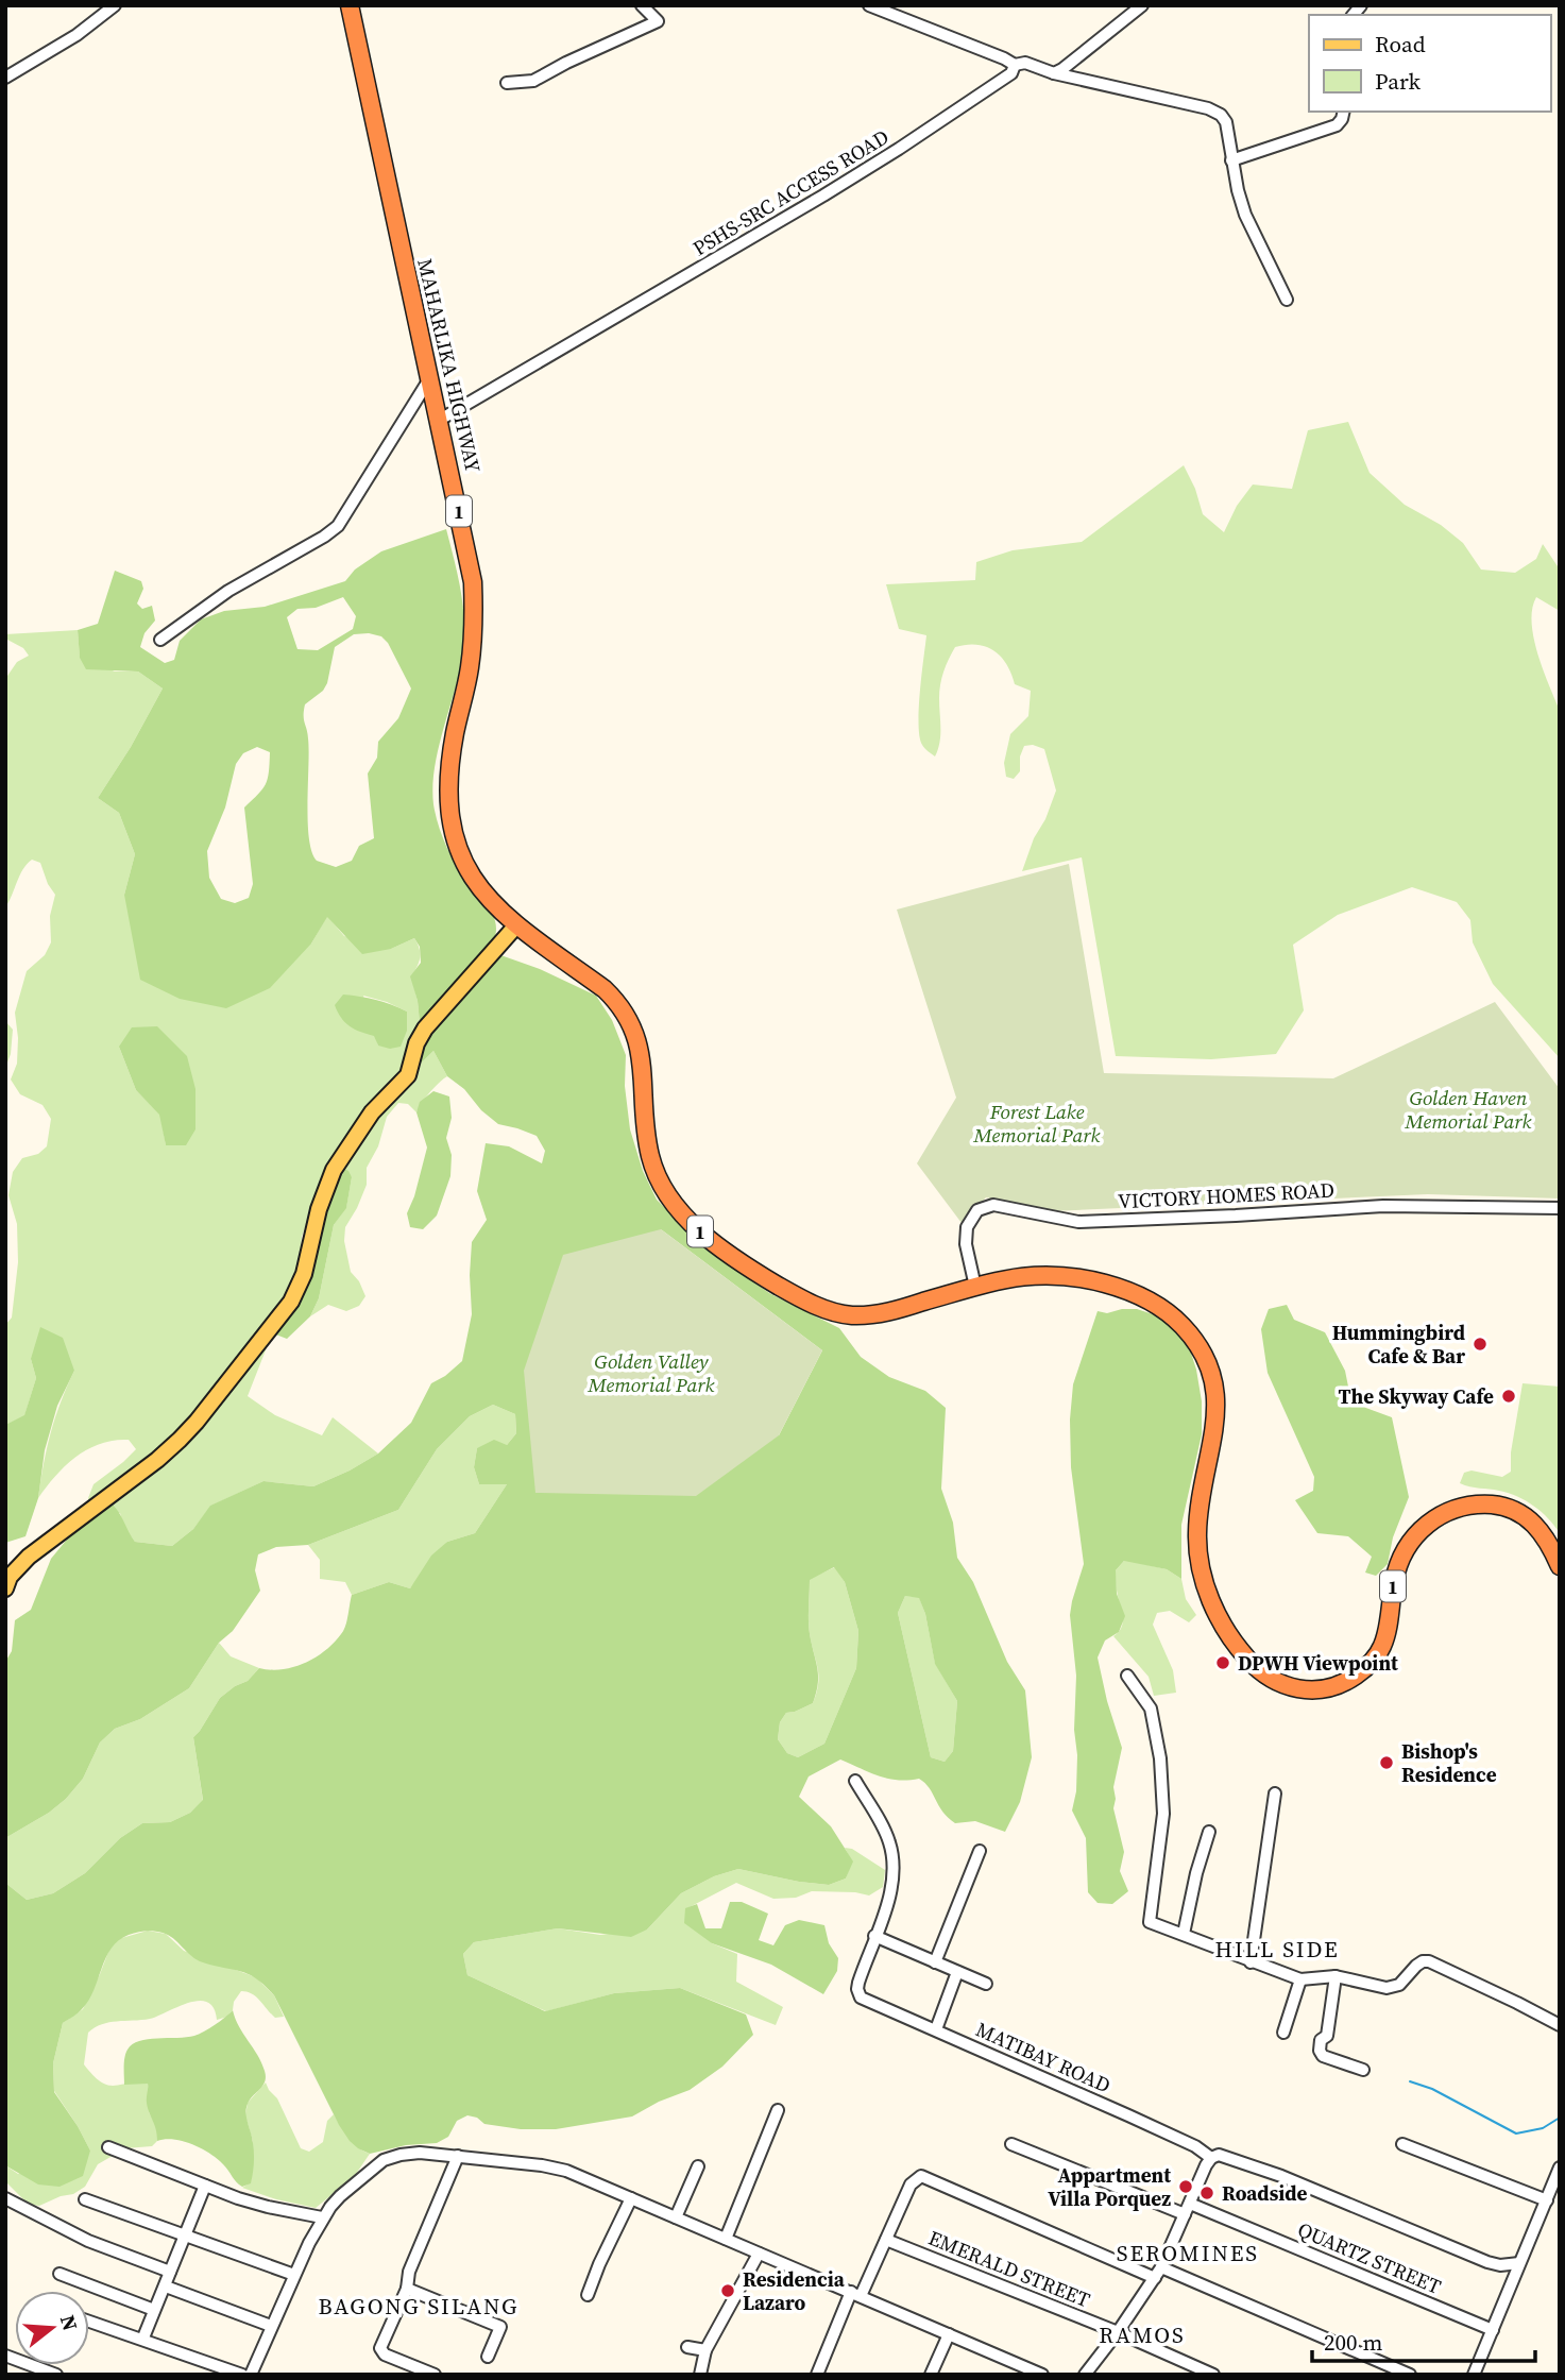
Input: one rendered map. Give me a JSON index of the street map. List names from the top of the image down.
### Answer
{
  "streets": {
    "highway": ["MAHARLIKA HIGHWAY", "1"],
    "street": [
      "PSHS-SRC ACCESS ROAD",
      "VICTORY HOMES ROAD",
      "MATIBAY ROAD",
      "QUARTZ STREET",
      "EMERALD STREET"
    ]
  },
  "crossings": [
    ["PSHS-SRC ACCESS ROAD", "MAHARLIKA HIGHWAY"],
    ["MAHARLIKA HIGHWAY", "1"],
    ["MAHARLIKA HIGHWAY", "VICTORY HOMES ROAD"],
    ["1", "VICTORY HOMES ROAD"]
  ],
  "districts": [
    "HILL SIDE",
    "SEROMINES",
    "BAGONG SILANG",
    "RAMOS"
  ],
  "parks": ["Golden Haven Memorial Park", "Forest Lake Memorial Park", "Golden Valley Memorial Park"],
  "places": [
    "Hummingbird Cafe & Bar",
    "The Skyway Cafe",
    "DPWH Viewpoint",
    "Bishop's Residence",
    "Appartment Villa Porquez",
    "Roadside",
    "Residencia Lazaro"
  ],
  "legend": ["Road", "Park"],
  "scale_bar": "200 m",
  "north": "right"
}
